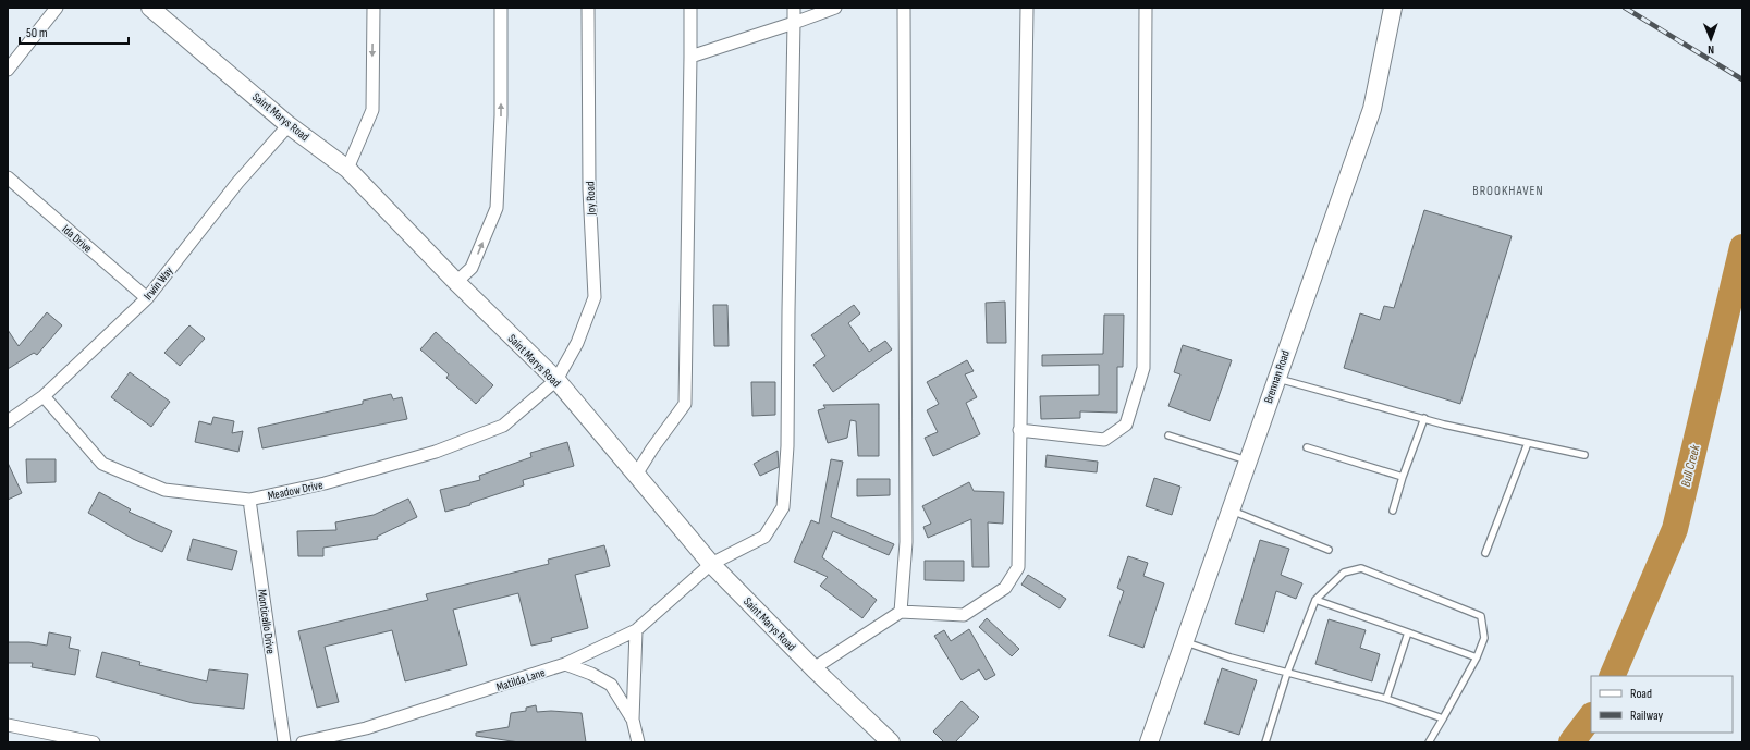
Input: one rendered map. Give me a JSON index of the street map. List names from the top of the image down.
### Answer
{
  "streets": {
    "main road": ["Saint Marys Road", "Brennan Road"],
    "street": [
      "Joy Road",
      "Ida Drive",
      "Irwin Way",
      "Meadow Drive",
      "Monticello Drive",
      "Matilda Lane"
    ]
  },
  "crossings": [
    ["Saint Marys Road", "Joy Road"],
    ["Saint Marys Road", "Irwin Way"],
    ["Saint Marys Road", "Meadow Drive"],
    ["Saint Marys Road", "Matilda Lane"],
    ["Joy Road", "Meadow Drive"],
    ["Ida Drive", "Irwin Way"],
    ["Irwin Way", "Meadow Drive"],
    ["Meadow Drive", "Monticello Drive"]
  ],
  "districts": ["BROOKHAVEN"],
  "water": ["Bull Creek"],
  "legend": ["Road", "Railway"],
  "scale_bar": "50 m",
  "north": "bottom"
}
